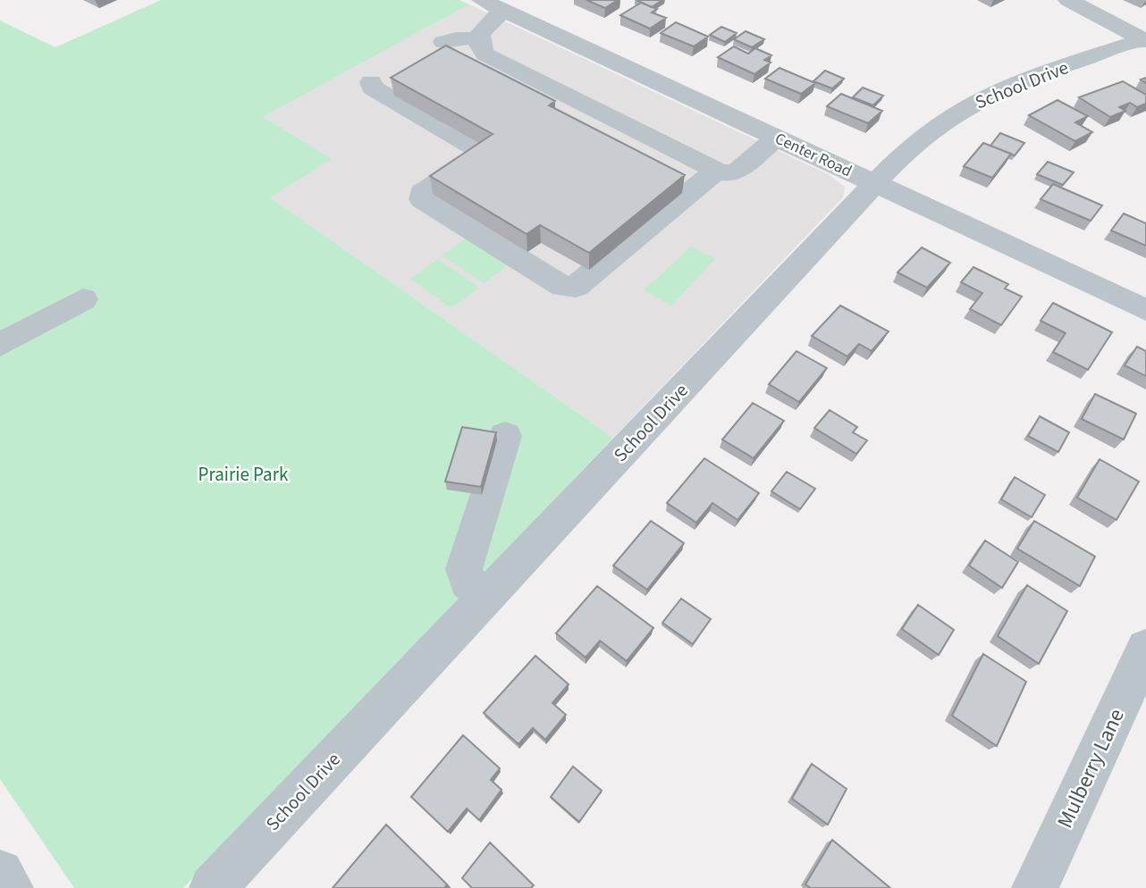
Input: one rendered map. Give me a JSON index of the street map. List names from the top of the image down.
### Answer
{
  "streets": {
    "street": ["School Drive", "Center Road", "Mulberry Lane"]
  },
  "crossings": [
    ["School Drive", "Center Road"]
  ],
  "parks": ["Prairie Park"]
}
